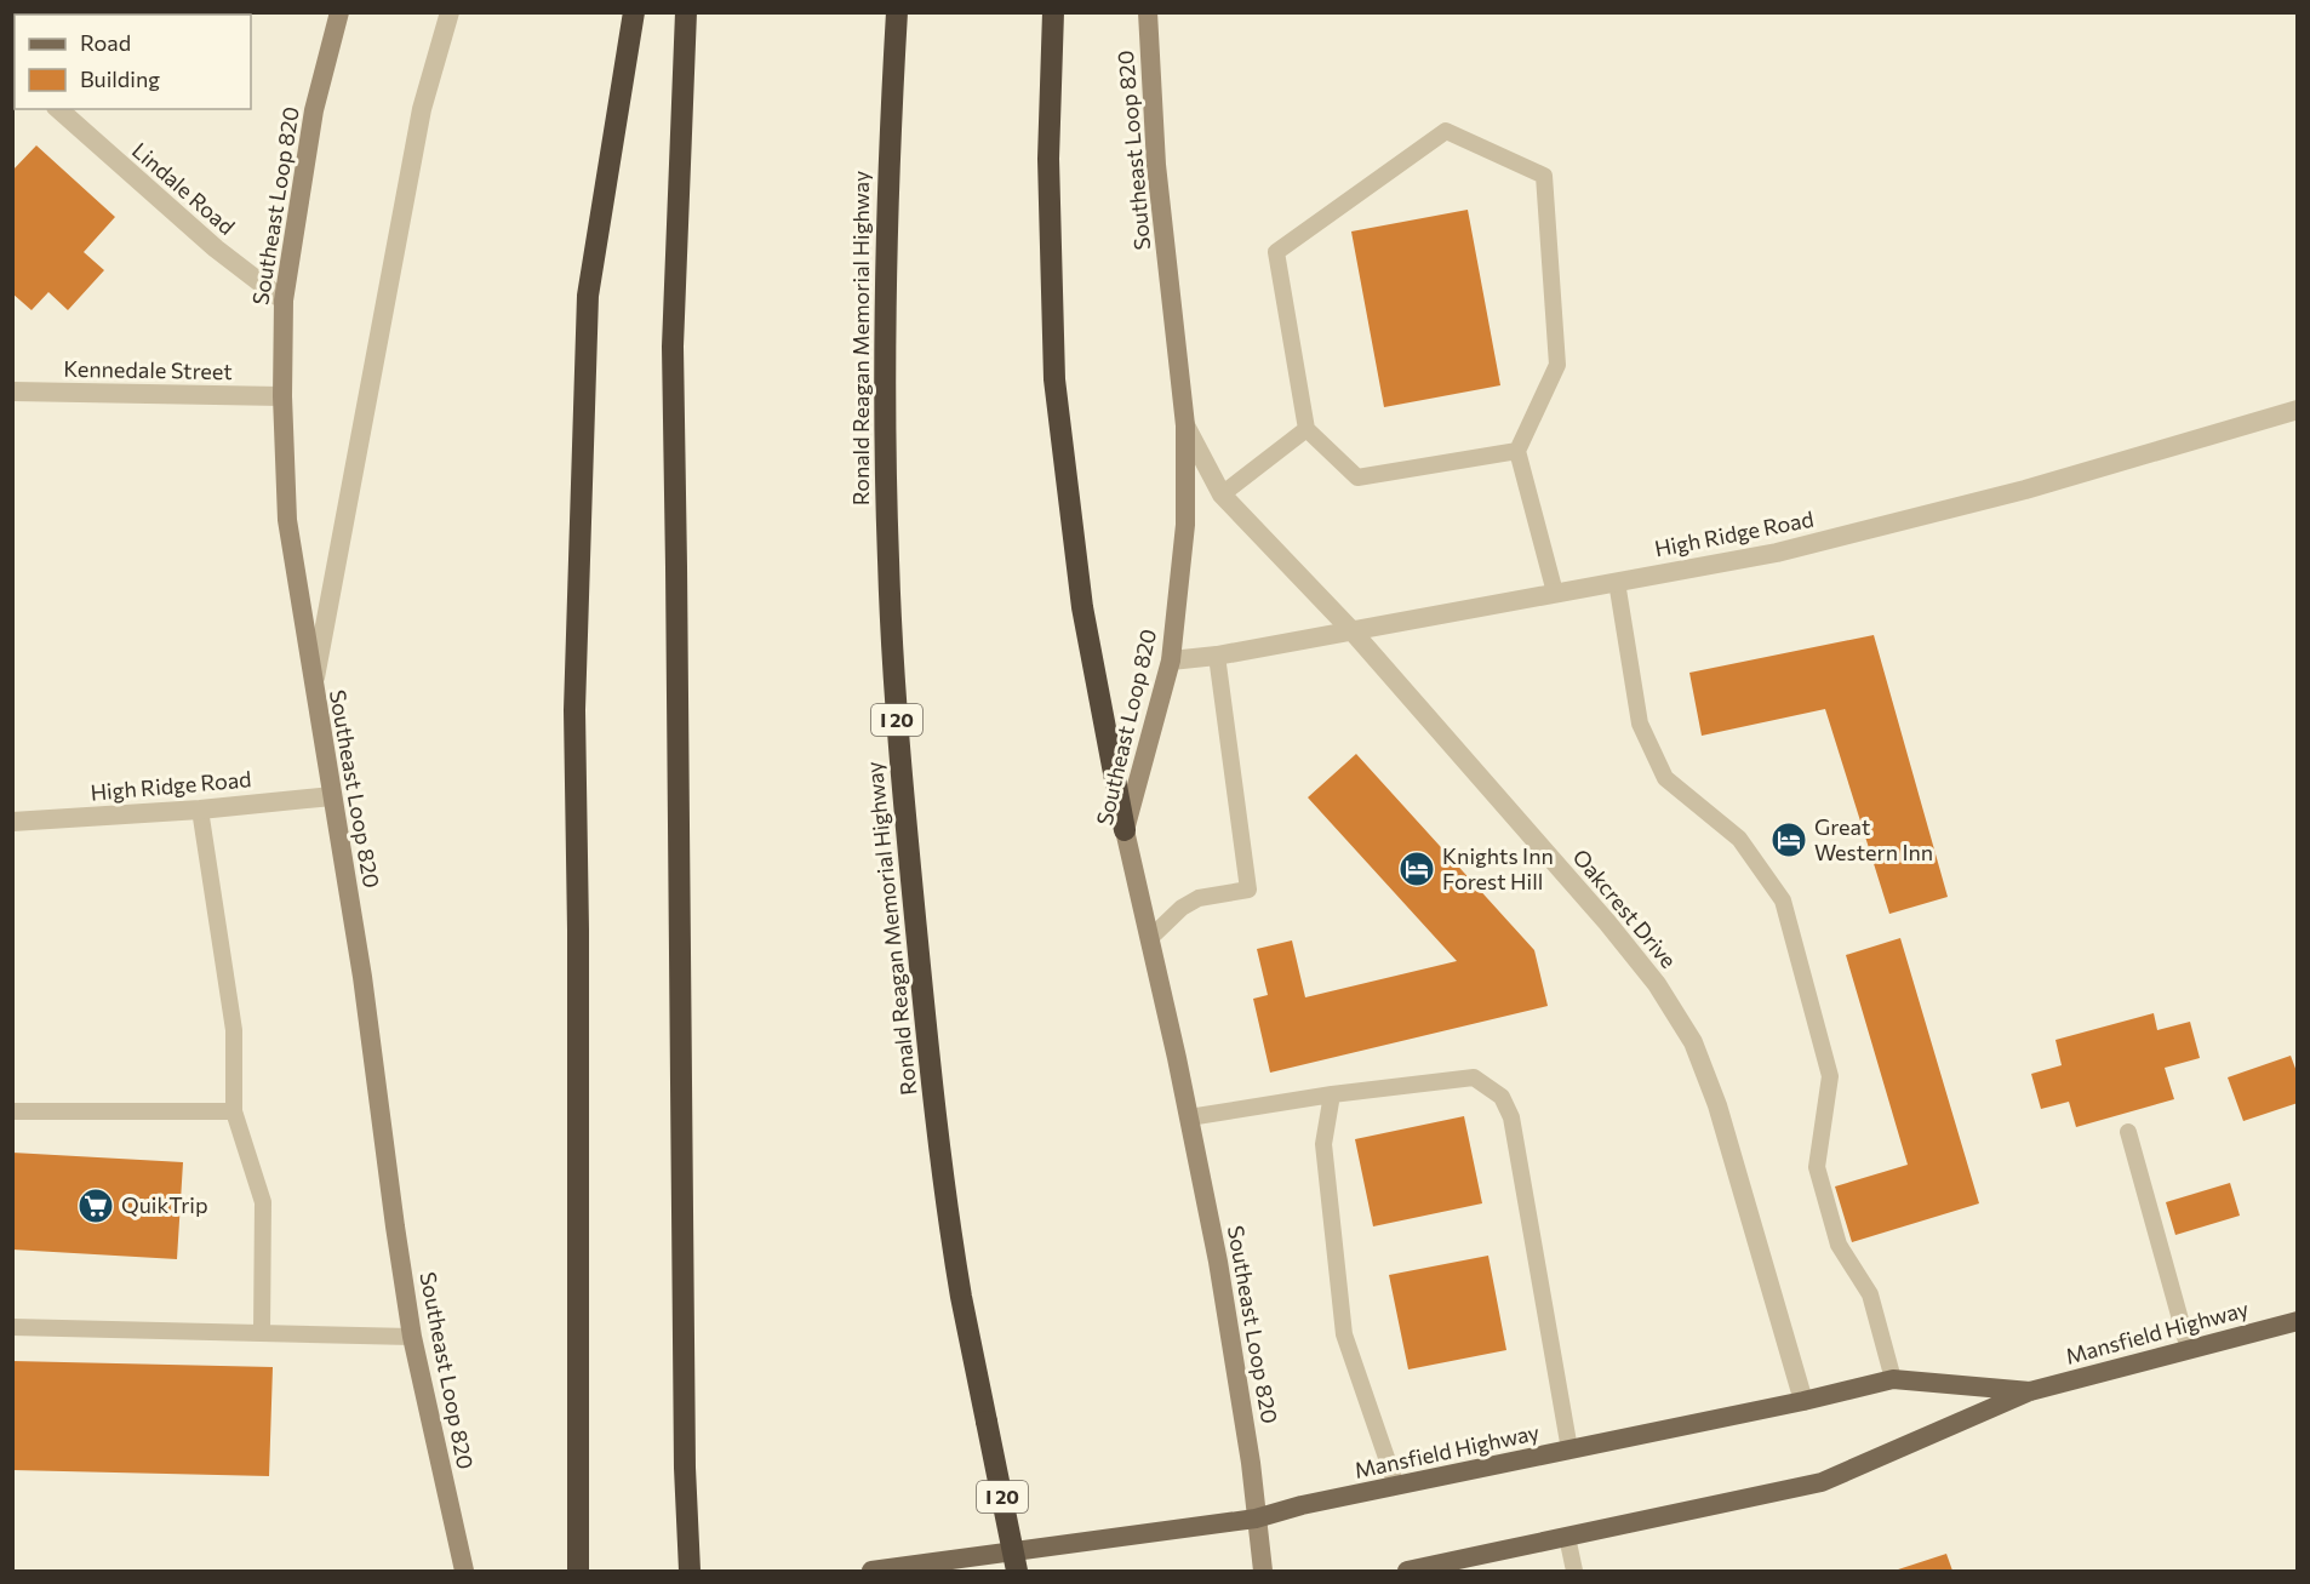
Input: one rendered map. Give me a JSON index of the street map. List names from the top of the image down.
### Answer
{
  "streets": {
    "highway": ["Ronald Reagan Memorial Highway", "I 20"],
    "main road": ["Southeast Loop 820", "Mansfield Highway"],
    "street": [
      "Lindale Road",
      "Kennedale Street",
      "High Ridge Road",
      "Oakcrest Drive"
    ]
  },
  "crossings": [
    ["Southeast Loop 820", "Lindale Road"],
    ["Southeast Loop 820", "Kennedale Street"],
    ["Southeast Loop 820", "High Ridge Road"],
    ["Southeast Loop 820", "Oakcrest Drive"],
    ["Southeast Loop 820", "Mansfield Highway"],
    ["High Ridge Road", "Oakcrest Drive"],
    ["Oakcrest Drive", "Mansfield Highway"]
  ],
  "places": {
    "hotel": ["Great Western Inn", "Knights Inn Forest Hill"],
    "supermarket": ["QuikTrip"]
  },
  "legend": ["Road", "Building"]
}
